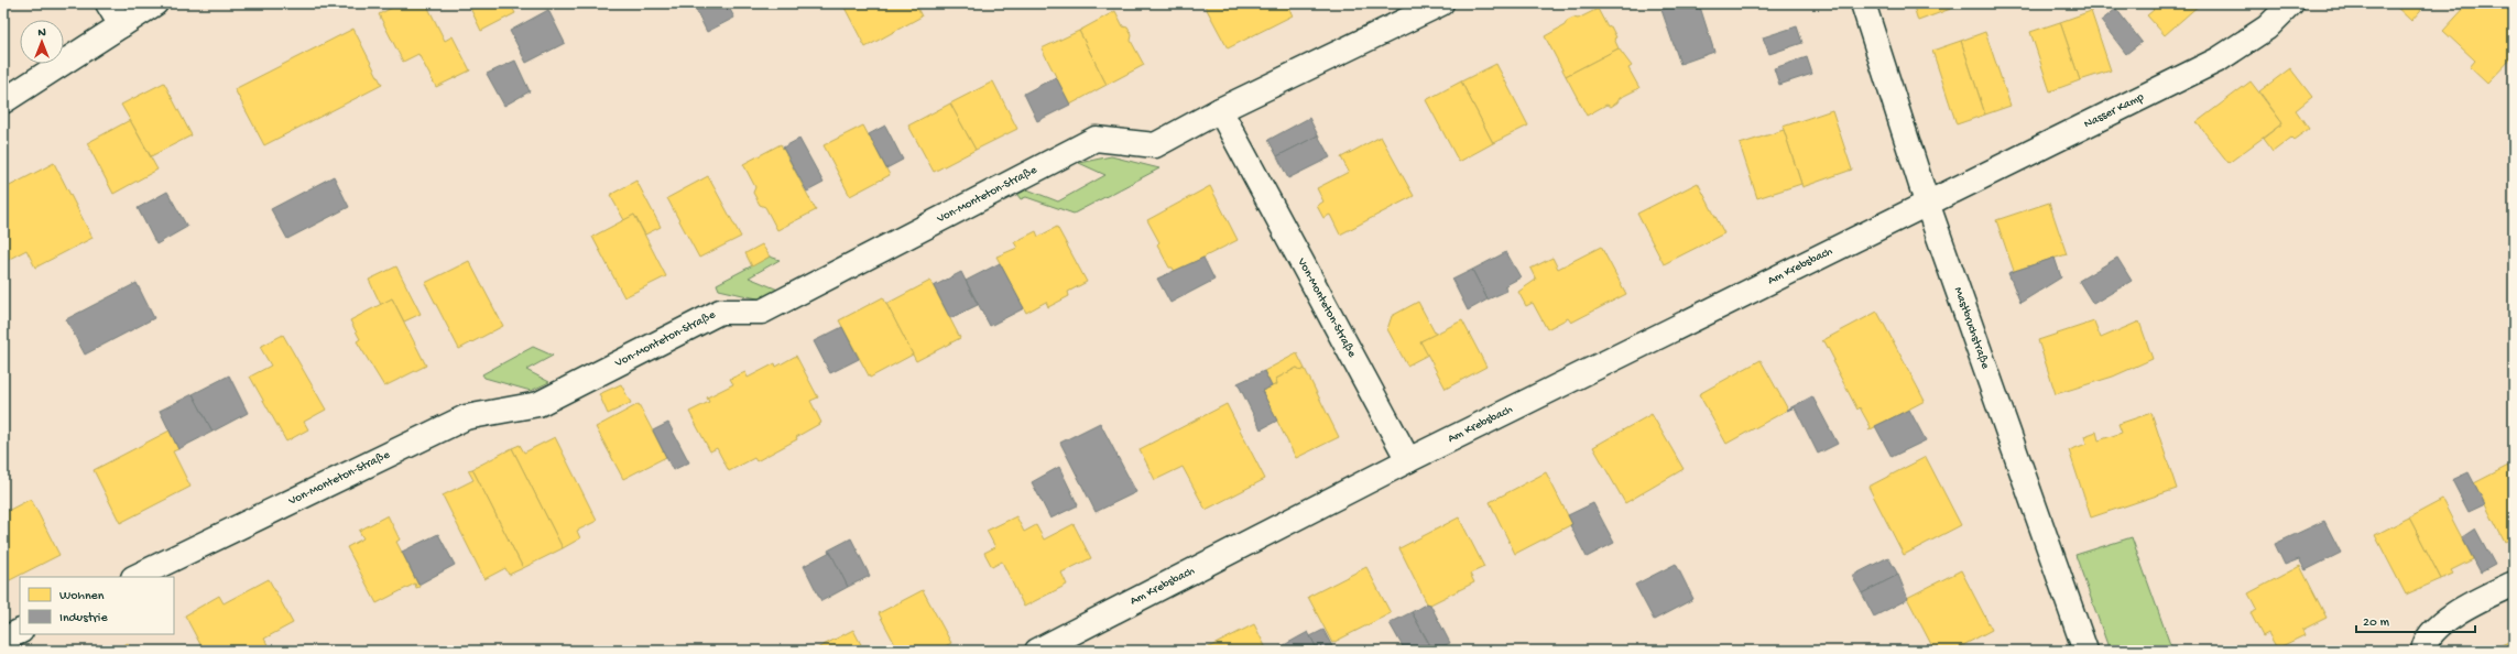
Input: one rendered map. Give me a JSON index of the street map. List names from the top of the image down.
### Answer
{
  "streets": {
    "street": [
      "Nasser Kamp",
      "Von-Monteton-Straße",
      "Am Krebsbach",
      "Mastbruchstraße"
    ]
  },
  "crossings": [
    ["Nasser Kamp", "Am Krebsbach"],
    ["Nasser Kamp", "Mastbruchstraße"],
    ["Von-Monteton-Straße", "Am Krebsbach"],
    ["Am Krebsbach", "Mastbruchstraße"]
  ],
  "legend": ["Wohnen", "Industrie"],
  "scale_bar": "20 m",
  "north": "top"
}
